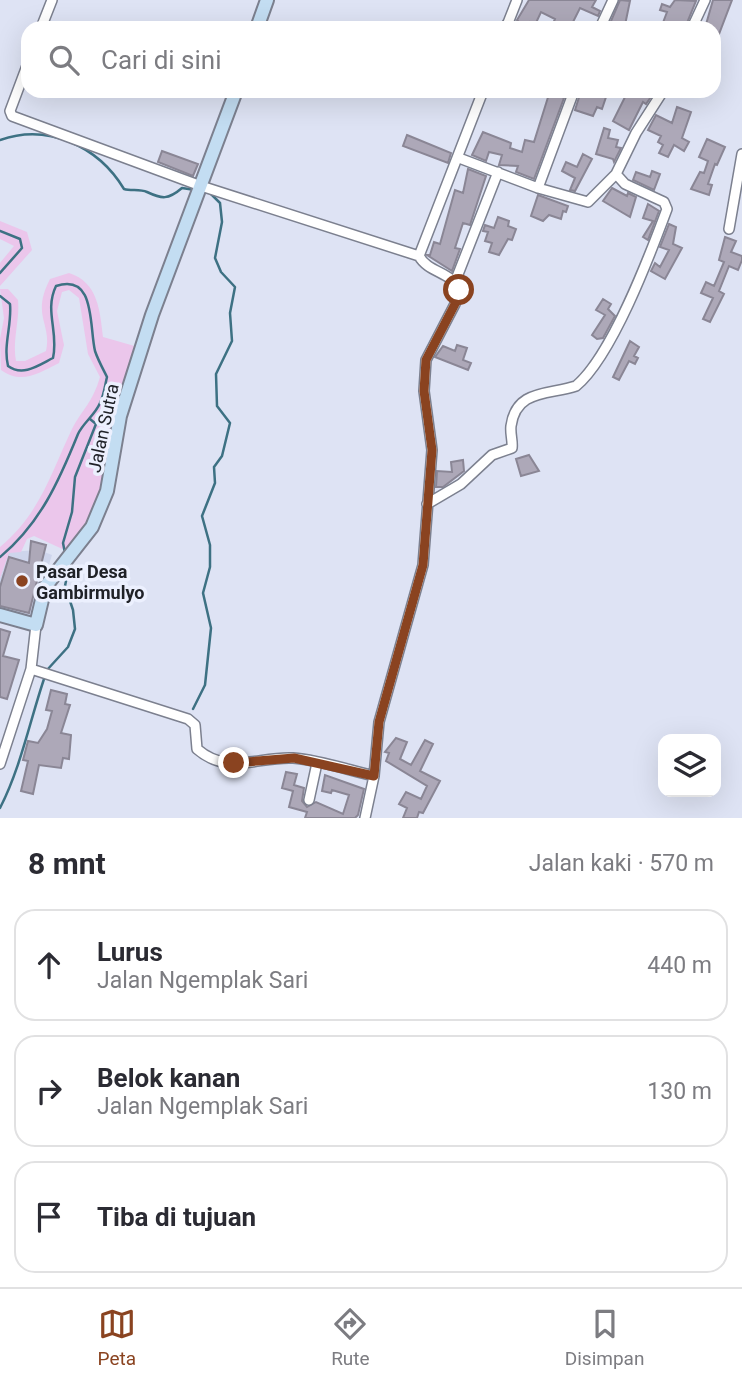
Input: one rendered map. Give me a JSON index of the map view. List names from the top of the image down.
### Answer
{
  "streets": {
    "street": ["Jalan Sutra"]
  },
  "places": ["Pasar Desa Gambirmulyo"],
  "page": {
    "search": "Cari di sini",
    "heading": ["8 mnt", "Jalan kaki · 570 m"],
    "list": [
      ["Lurus", "Jalan Ngemplak Sari", "440 m"],
      ["Belok kanan", "Jalan Ngemplak Sari", "130 m"],
      "Tiba di tujuan"
    ],
    "nav": ["Peta", "Rute", "Disimpan"]
  }
}
